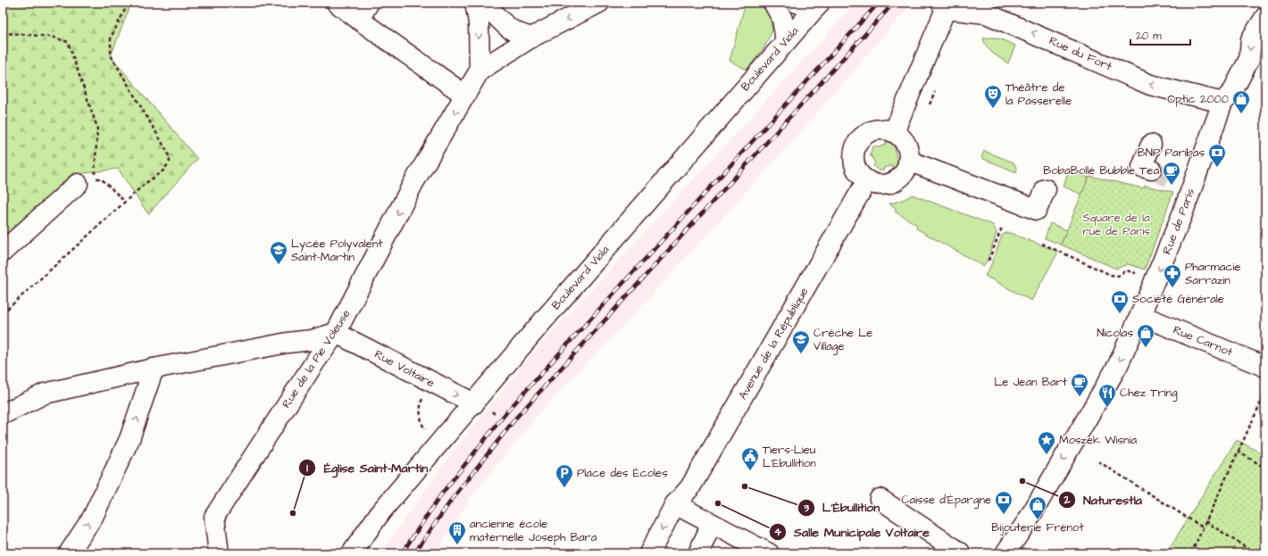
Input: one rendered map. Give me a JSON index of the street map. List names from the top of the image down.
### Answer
{
  "streets": {
    "street": [
      "Rue du Fort",
      "Boulevard Viala",
      "Rue de Paris",
      "Rue Carnot",
      "Avenue de la République",
      "Rue de la Pie Voleuse",
      "Rue Voltaire"
    ]
  },
  "crossings": [
    ["Rue du Fort", "Rue de Paris"],
    ["Boulevard Viala", "Rue Voltaire"],
    ["Rue de Paris", "Rue Carnot"],
    ["Rue de la Pie Voleuse", "Rue Voltaire"]
  ],
  "one_way": ["Rue du Fort", "Rue de Paris", "Rue de la Pie Voleuse"],
  "parks": ["Square de la rue de Paris"],
  "places": {
    "theatre": ["Théâtre de la Passerelle"],
    "shop": ["Optic 2000", "Nicolas", "Bijouterie Frénot"],
    "bank": ["BNP Paribas", "Société Générale", "Caisse d'Épargne"],
    "cafe": ["BobaBollé Bubble Tea", "Le Jean Bart"],
    "school or university": ["Lycée Polyvalent Saint-Martin", "Crèche Le Village"],
    "pharmacy": ["Pharmacie Sarrazin"],
    "restaurant": ["Chez Tring"],
    "place": ["Moszek Wisnia"],
    "public building": ["Tiers-Lieu L'Ebullition"],
    "other": [
      "Naturestla",
      "L’Ébullition",
      "Salle Municipale Voltaire",
      "Église Saint-Martin"
    ],
    "parking": ["Place des Écoles"],
    "building": ["ancienne école maternelle Joseph Bara"]
  },
  "scale_bar": "20 m"
}
